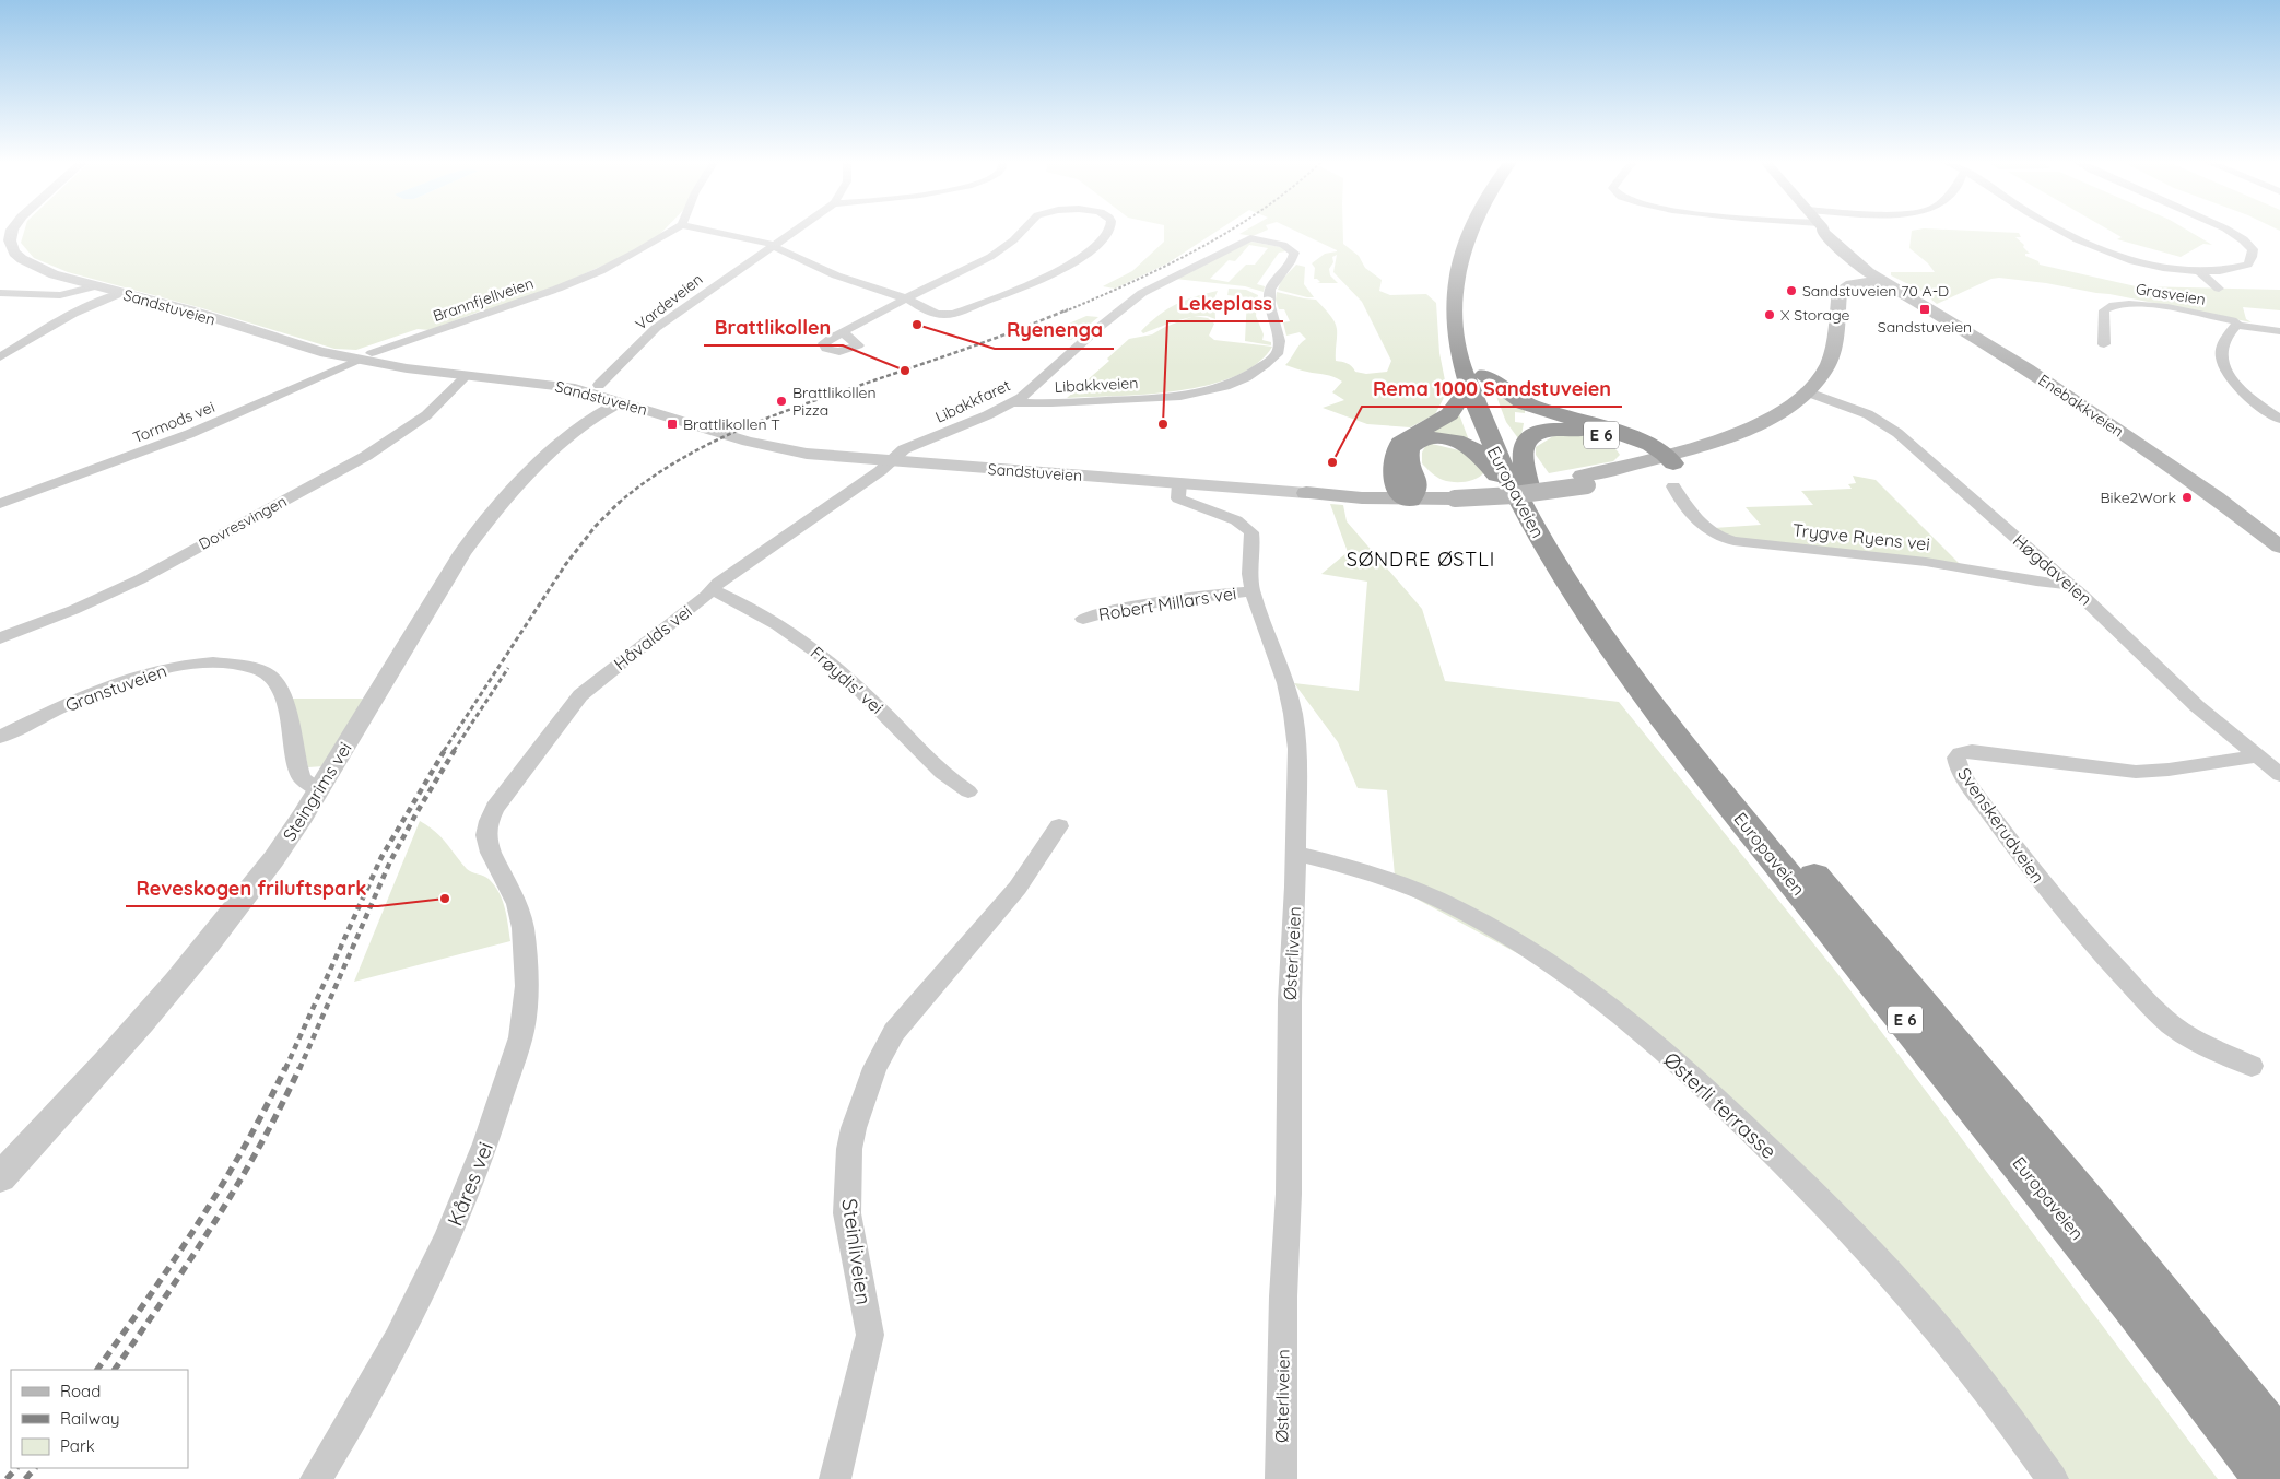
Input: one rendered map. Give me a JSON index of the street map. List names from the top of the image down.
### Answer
{
  "streets": {
    "highway": ["E 6", "Europaveien"],
    "main road": ["Sandstuveien", "Enebakkveien"],
    "street": [
      "Grasveien",
      "Brannfjellveien",
      "Vardeveien",
      "Libakkveien",
      "Libakkfaret",
      "Tormods vei",
      "Dovresvingen",
      "Trygve Ryens vei",
      "Høgdaveien",
      "Robert Millars vei",
      "Håvalds vei",
      "Frøydis' vei",
      "Granstuveien",
      "Steingrims vei",
      "Svenskerudveien",
      "Østerliveien",
      "Østerli terrasse",
      "Kåres vei",
      "Steinliveien"
    ]
  },
  "crossings": [
    ["Sandstuveien", "Libakkfaret"],
    ["Sandstuveien", "Enebakkveien"],
    ["Sandstuveien", "Tormods vei"],
    ["Sandstuveien", "E 6"],
    ["Sandstuveien", "Dovresvingen"],
    ["Sandstuveien", "Høgdaveien"],
    ["Sandstuveien", "Håvalds vei"],
    ["Sandstuveien", "Steingrims vei"],
    ["Sandstuveien", "Østerliveien"],
    ["Libakkveien", "Libakkfaret"],
    ["Libakkfaret", "Håvalds vei"],
    ["E 6", "Europaveien"],
    ["Trygve Ryens vei", "Høgdaveien"],
    ["Høgdaveien", "Svenskerudveien"],
    ["Robert Millars vei", "Østerliveien"],
    ["Håvalds vei", "Frøydis' vei"],
    ["Håvalds vei", "Kåres vei"],
    ["Granstuveien", "Steingrims vei"],
    ["Østerliveien", "Østerli terrasse"]
  ],
  "districts": ["SØNDRE ØSTLI"],
  "places": {
    "other": [
      "Sandstuveien 70 A-D",
      "X Storage",
      "Ryenenga",
      "Brattlikollen",
      "Brattlikollen Pizza",
      "Lekeplass",
      "Rema 1000 Sandstuveien",
      "Bike2Work",
      "Reveskogen friluftspark"
    ],
    "transit": ["Sandstuveien", "Brattlikollen T"]
  },
  "legend": ["Road", "Railway", "Park"]
}
